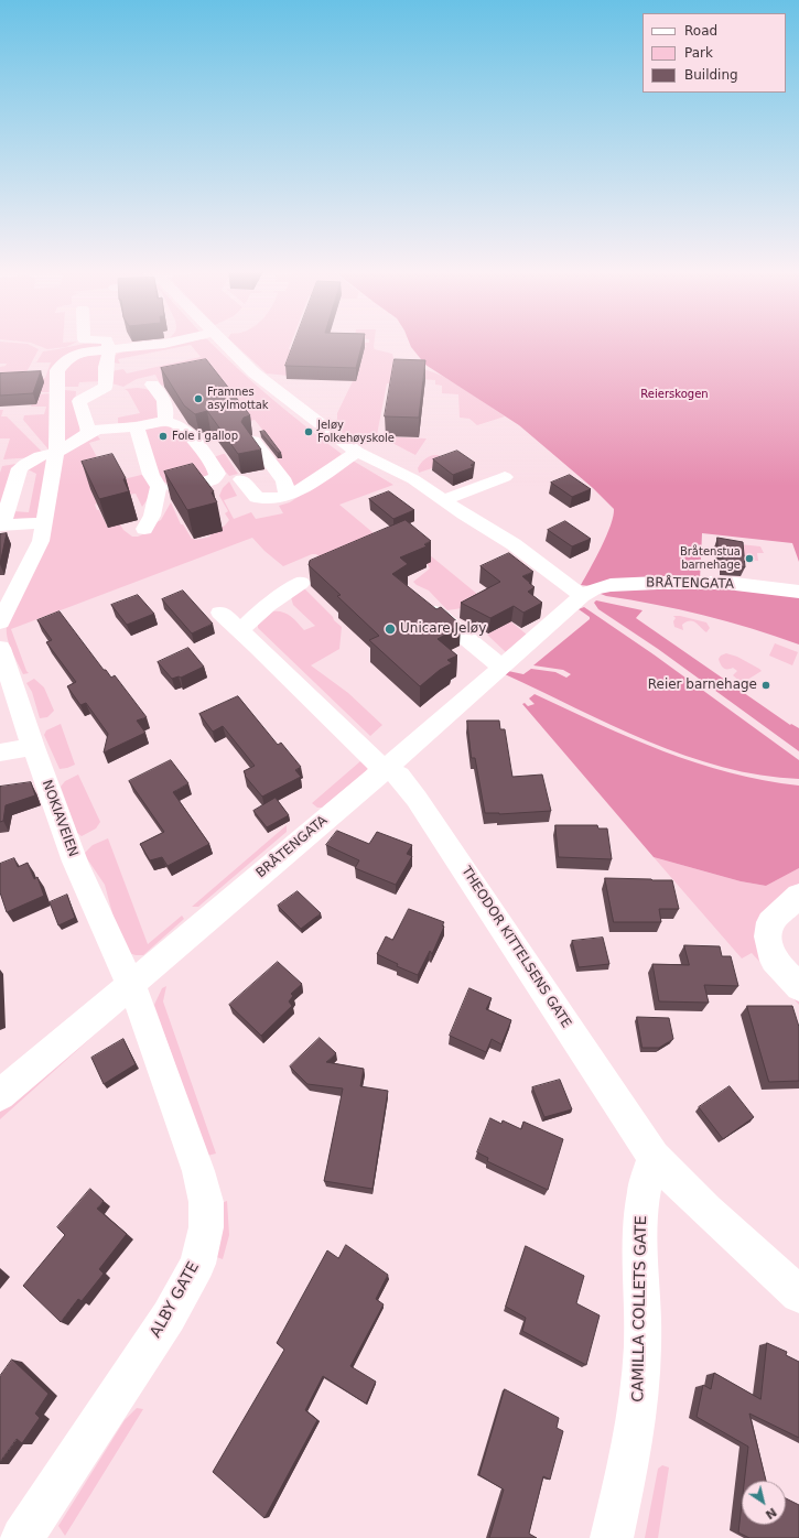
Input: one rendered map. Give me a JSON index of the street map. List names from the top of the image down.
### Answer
{
  "streets": {
    "street": [
      "BRÅTENGATA",
      "NOKIAVEIEN",
      "THEODOR KITTELSENS GATE",
      "ALBY GATE",
      "CAMILLA COLLETS GATE"
    ]
  },
  "crossings": [
    ["BRÅTENGATA", "NOKIAVEIEN"],
    ["BRÅTENGATA", "THEODOR KITTELSENS GATE"],
    ["BRÅTENGATA", "ALBY GATE"],
    ["NOKIAVEIEN", "ALBY GATE"],
    ["THEODOR KITTELSENS GATE", "CAMILLA COLLETS GATE"]
  ],
  "parks": ["Reierskogen"],
  "places": [
    "Framnes asylmottak",
    "Jeløy Folkehøyskole",
    "Fole i gallop",
    "Bråtenstua barnehage",
    "Unicare Jeløy",
    "Reier barnehage"
  ],
  "legend": ["Road", "Park", "Building"],
  "north": "bottom right"
}
